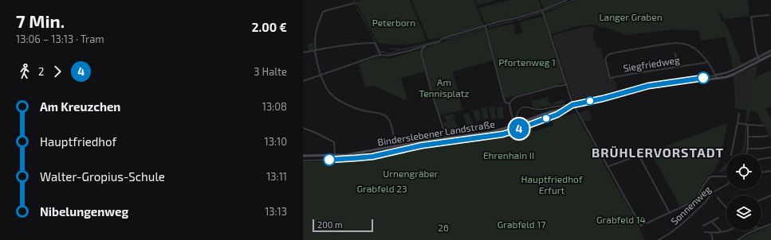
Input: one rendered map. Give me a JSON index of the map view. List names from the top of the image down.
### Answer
{
  "streets": {
    "main road": ["Binderslebener Landstraße"],
    "street": ["Siegfriedweg", "Sonnenweg"]
  },
  "districts": ["BRÜHLERVORSTADT"],
  "parks": [
    "Langer Graben",
    "Peterborn",
    "Pfortenweg 1",
    "Am Tennisplatz",
    "Ehrenhain II",
    "Urnengräber",
    "Hauptfriedhof Erfurt",
    "Grabfeld 23",
    "Grabfeld 14",
    "Grabfeld 17",
    "26"
  ],
  "lines": ["tram line 4"],
  "scale_bar": "200 m",
  "page": {
    "heading": ["7 Min.", "13:06 – 13:13 · Tram", "2.00 €"],
    "on_map": "4",
    "legs": ["2", "4", "3 Halte"],
    "list": [
      {
        "name": "Am Kreuzchen",
        "value": "13:08"
      },
      {
        "name": "Hauptfriedhof",
        "value": "13:10"
      },
      {
        "name": "Walter-Gropius-Schule",
        "value": "13:11"
      },
      {
        "name": "Nibelungenweg",
        "value": "13:13"
      }
    ],
    "scale": "200 m"
  }
}
